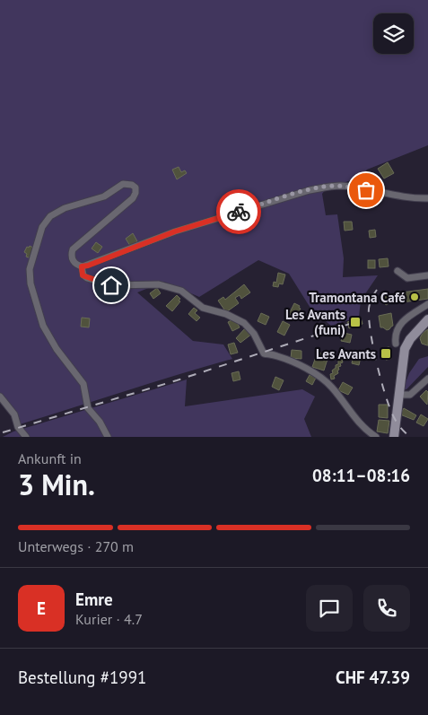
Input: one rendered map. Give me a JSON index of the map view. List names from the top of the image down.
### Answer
{
  "places": {
    "other": ["Tramontana Café"],
    "transit": ["Les Avants (funi)", "Les Avants"]
  },
  "page": {
    "heading": ["3 Min.", "Ankunft in", "08:11–08:16"],
    "panel": [
      "Emre",
      "Kurier · 4.7",
      "Bestellung #1991",
      "CHF 47.39"
    ],
    "bar": "Unterwegs · 270 m",
    "round": "E"
  }
}
